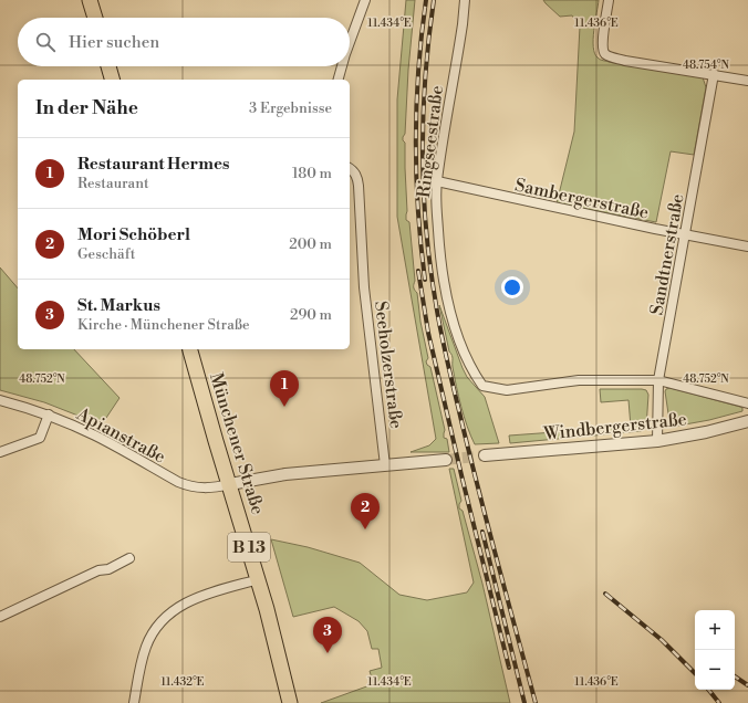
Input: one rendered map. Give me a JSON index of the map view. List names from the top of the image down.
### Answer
{
  "streets": {
    "main road": ["Münchener Straße", "B 13"],
    "street": [
      "Ringseestraße",
      "Sambergerstraße",
      "Sandtnerstraße",
      "Seeholzerstraße",
      "Windbergerstraße",
      "Apianstraße"
    ]
  },
  "crossings": [
    ["Ringseestraße", "Sambergerstraße"],
    ["Ringseestraße", "Sandtnerstraße"],
    ["Sambergerstraße", "Sandtnerstraße"],
    ["Sandtnerstraße", "Windbergerstraße"],
    ["Apianstraße", "Münchener Straße"]
  ],
  "page": {
    "search": "Hier suchen",
    "heading": ["In der Nähe", "3 Ergebnisse"],
    "list": [
      {
        "mark": "1",
        "name": "Restaurant Hermes",
        "note": "Restaurant",
        "value": "180 m"
      },
      {
        "mark": "2",
        "name": "Mori Schöberl",
        "note": "Geschäft",
        "value": "200 m"
      },
      {
        "mark": "3",
        "name": "St. Markus",
        "note": "Kirche · Münchener Straße",
        "value": "290 m"
      }
    ],
    "pins": ["1", "2", "3"],
    "map_buttons": ["+", "−"]
  },
  "coordinates": [
    "11.434°E",
    "11.436°E",
    "48.754°N",
    "48.752°N",
    "11.432°E"
  ]
}
